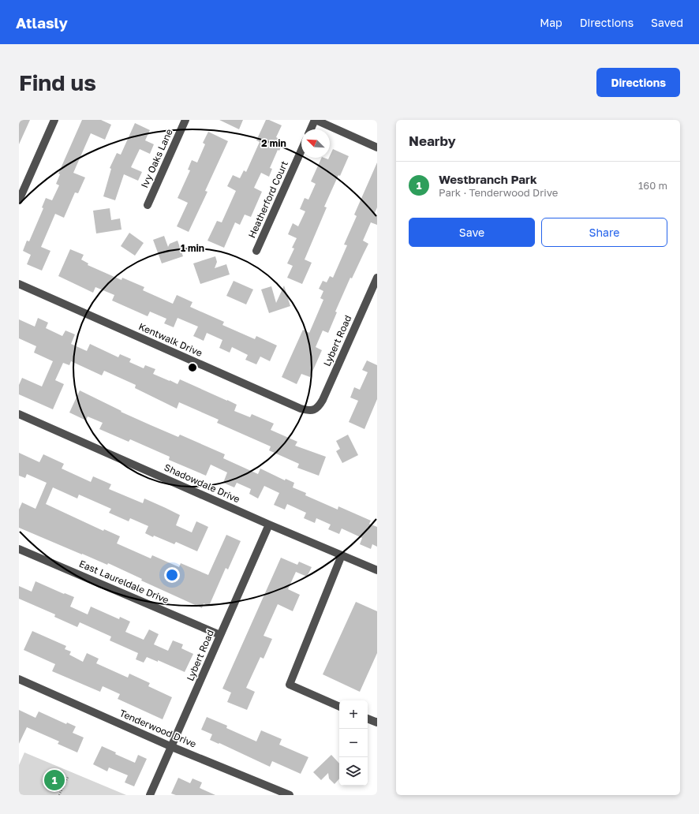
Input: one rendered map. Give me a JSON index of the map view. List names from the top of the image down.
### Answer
{
  "streets": {
    "street": [
      "Ivy Oaks Lane",
      "Heatherford Court",
      "Kentwalk Drive",
      "Lybert Road",
      "Shadowdale Drive",
      "East Laureldale Drive",
      "Tenderwood Drive"
    ]
  },
  "crossings": [
    ["Kentwalk Drive", "Lybert Road"],
    ["Lybert Road", "Shadowdale Drive"],
    ["Lybert Road", "East Laureldale Drive"],
    ["Lybert Road", "Tenderwood Drive"]
  ],
  "north": "top left",
  "page": {
    "header": "Atlasly",
    "nav": ["Map", "Directions", "Saved"],
    "buttons": [
      "Directions",
      ["Save", "Share"]
    ],
    "title": "Find us",
    "heading": "Nearby",
    "list": [
      {
        "mark": "1",
        "name": "Westbranch Park",
        "note": "Park · Tenderwood Drive",
        "value": "160 m"
      }
    ],
    "map_buttons": ["+", "−"],
    "pins": "1"
  },
  "rings": ["2 min", "1 min"]
}
